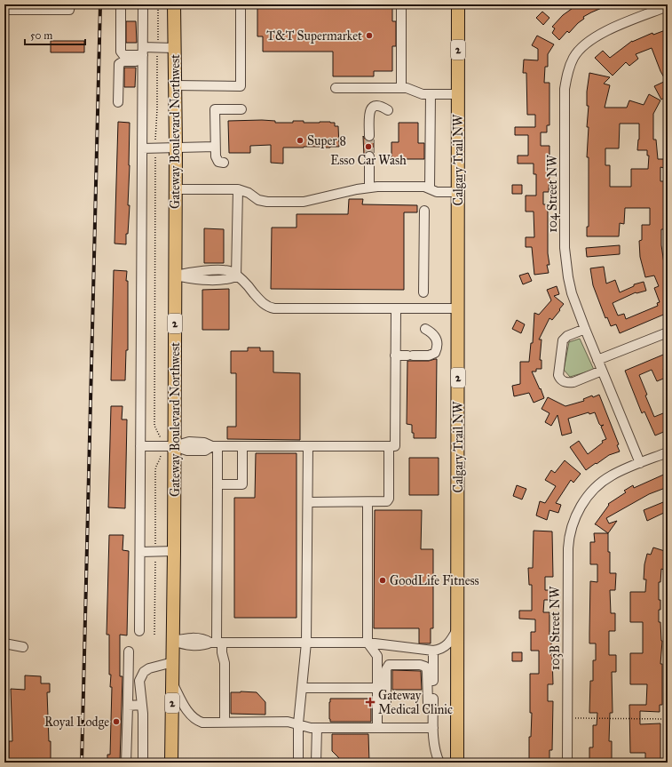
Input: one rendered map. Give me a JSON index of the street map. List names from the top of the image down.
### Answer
{
  "streets": {
    "highway": ["2", "Gateway Boulevard Northwest", "Calgary Trail NW"],
    "street": ["104 Street NW", "103B Street NW"]
  },
  "crossings": [
    ["2", "Gateway Boulevard Northwest"],
    ["104 Street NW", "103B Street NW"]
  ],
  "places": {
    "other": [
      "T&T Supermarket",
      "Super 8",
      "Esso Car Wash",
      "GoodLife Fitness",
      "Royal Lodge"
    ],
    "health": ["Gateway Medical Clinic"]
  },
  "scale_bar": "50 m"
}
